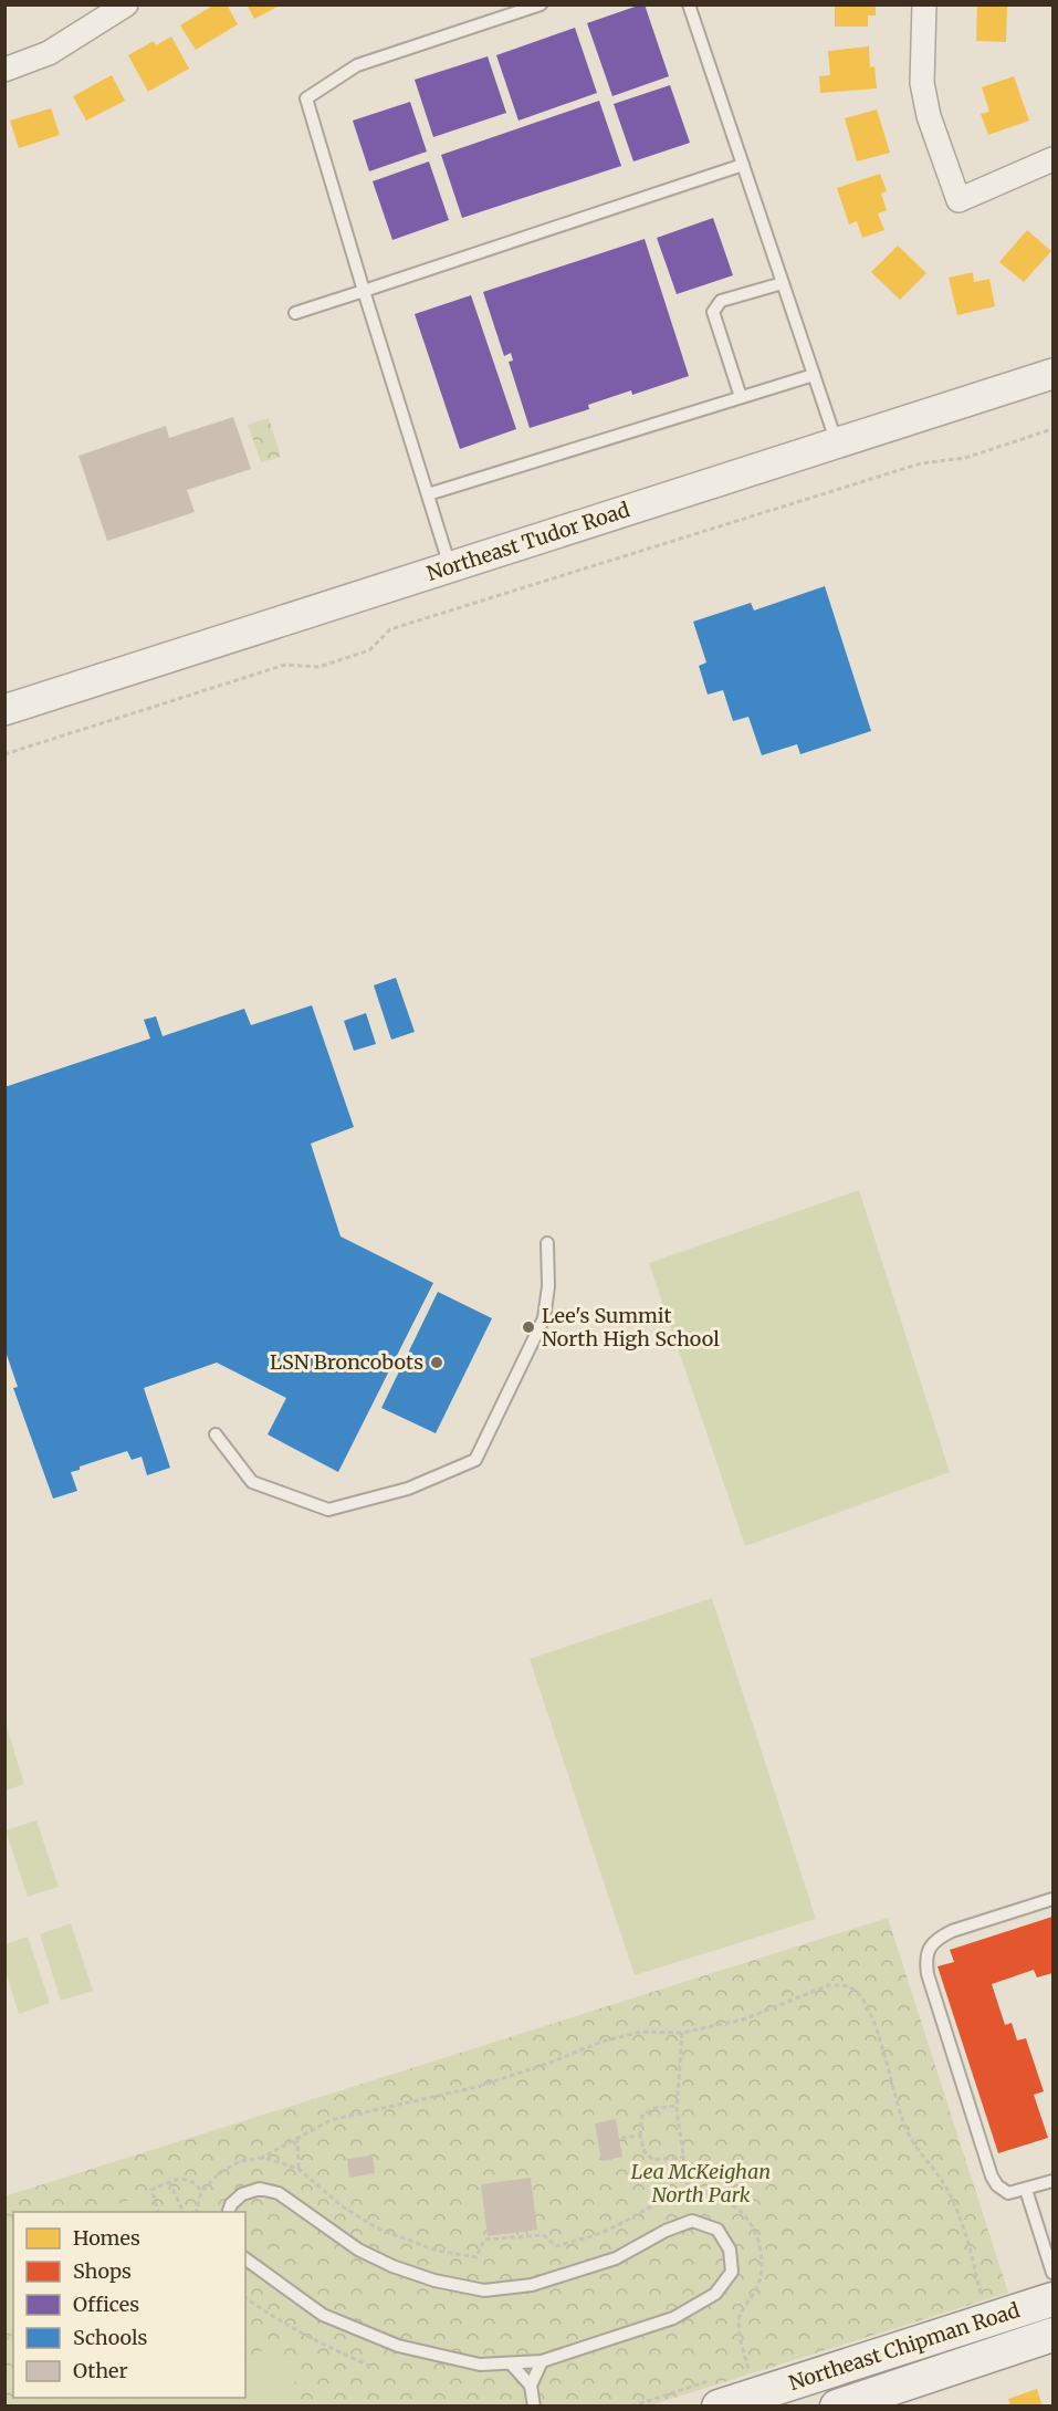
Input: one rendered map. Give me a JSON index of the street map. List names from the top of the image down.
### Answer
{
  "streets": {
    "main road": ["Northeast Chipman Road"],
    "street": ["Northeast Tudor Road"]
  },
  "parks": ["Lea McKeighan North Park"],
  "places": ["Lee's Summit North High School", "LSN Broncobots"],
  "legend": [
    "Homes",
    "Shops",
    "Offices",
    "Schools",
    "Other"
  ]
}
